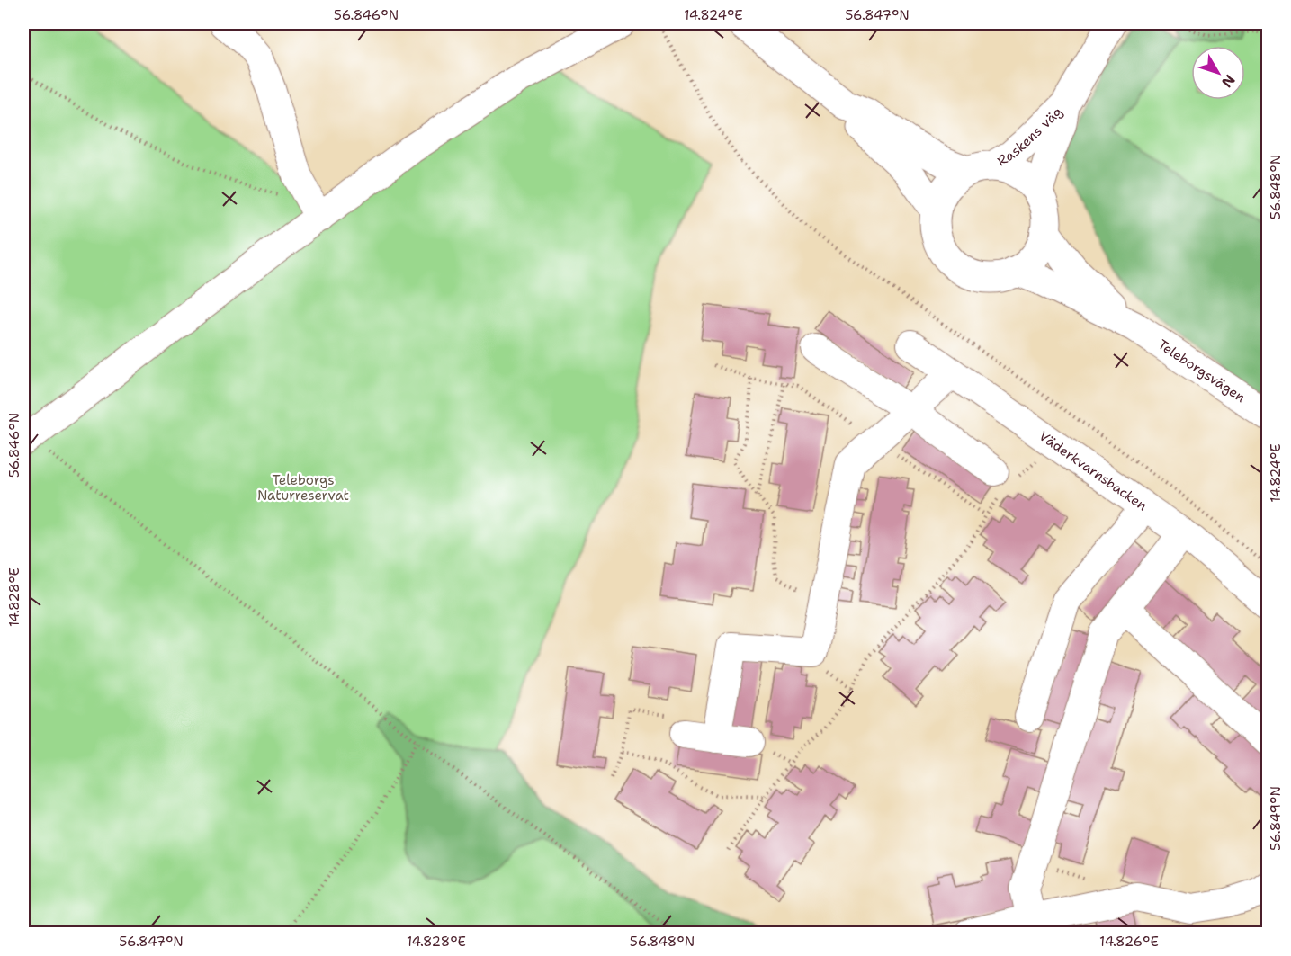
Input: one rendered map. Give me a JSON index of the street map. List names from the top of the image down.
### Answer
{
  "streets": {
    "main road": ["Teleborgsvägen"],
    "street": ["Raskens väg", "Väderkvarnsbacken"]
  },
  "crossings": [
    ["Raskens väg", "Teleborgsvägen"]
  ],
  "parks": ["Teleborgs Naturreservat"],
  "north": "bottom right",
  "coordinates": [
    "56.846°N",
    "14.824°E",
    "56.847°N",
    "56.848°N",
    "14.828°E",
    "56.849°N",
    "14.826°E"
  ]
}
